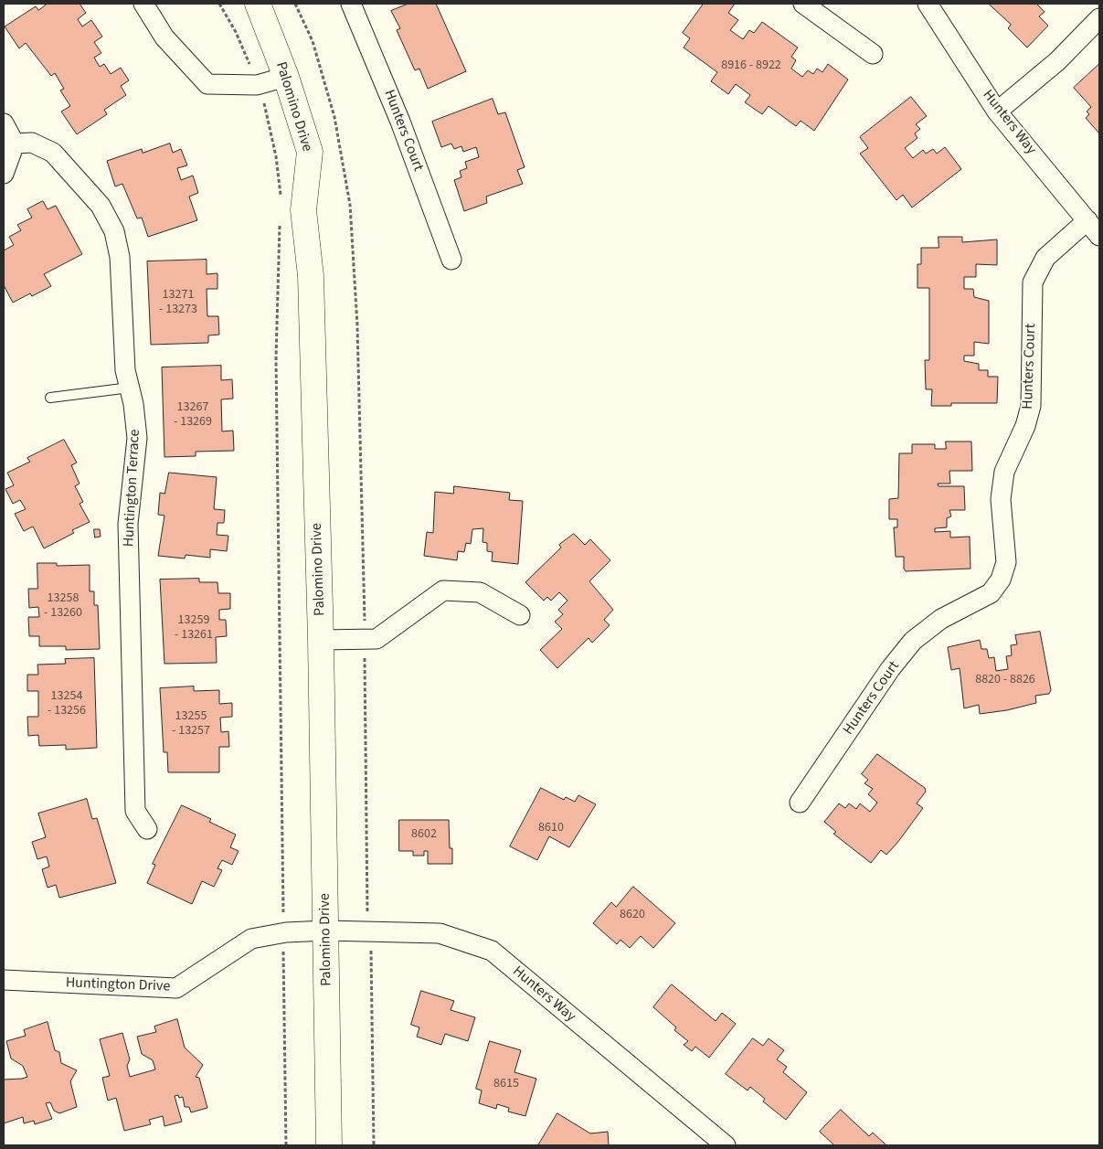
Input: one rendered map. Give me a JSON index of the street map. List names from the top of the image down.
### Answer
{
  "streets": {
    "street": [
      "Palomino Drive",
      "Hunters Way",
      "Hunters Court",
      "Huntington Terrace",
      "Huntington Drive"
    ]
  },
  "crossings": [
    ["Palomino Drive", "Hunters Way"],
    ["Palomino Drive", "Huntington Drive"],
    ["Hunters Way", "Hunters Court"],
    ["Hunters Way", "Huntington Drive"]
  ],
  "house_numbers": [
    "8916 - 8922",
    "13271 - 13273",
    "13267 - 13269",
    "13258 - 13260",
    "13259 - 13261",
    "8820 - 8826",
    "13254 - 13256",
    "13255 - 13257",
    "8610",
    "8602",
    "8620",
    "8615"
  ]
}
